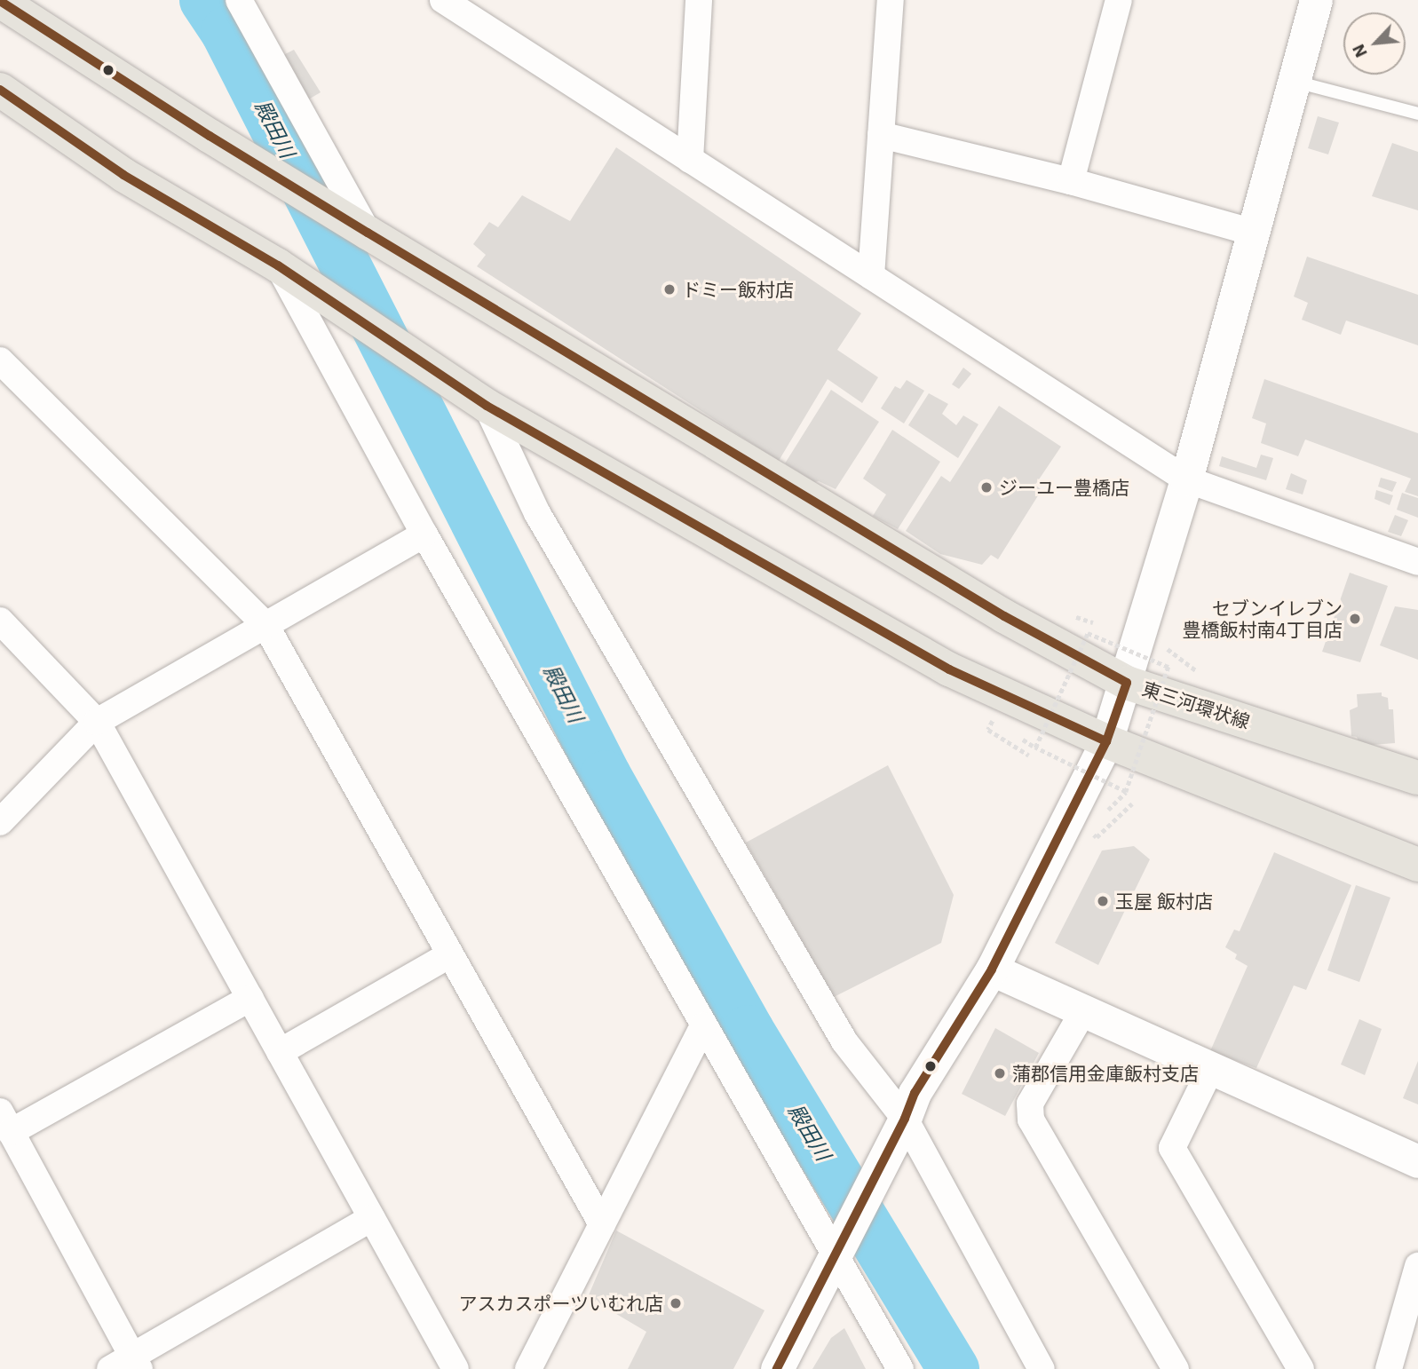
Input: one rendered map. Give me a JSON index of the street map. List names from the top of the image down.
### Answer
{
  "streets": {
    "main road": ["東三河環状線"]
  },
  "water": ["殿田川"],
  "places": [
    "ドミー飯村店",
    "ジーユー豊橋店",
    "セブンイレブン 豊橋飯村南4丁目店",
    "玉屋 飯村店",
    "蒲郡信用金庫飯村支店",
    "アスカスポーツいむれ店"
  ],
  "north": "bottom left"
}
